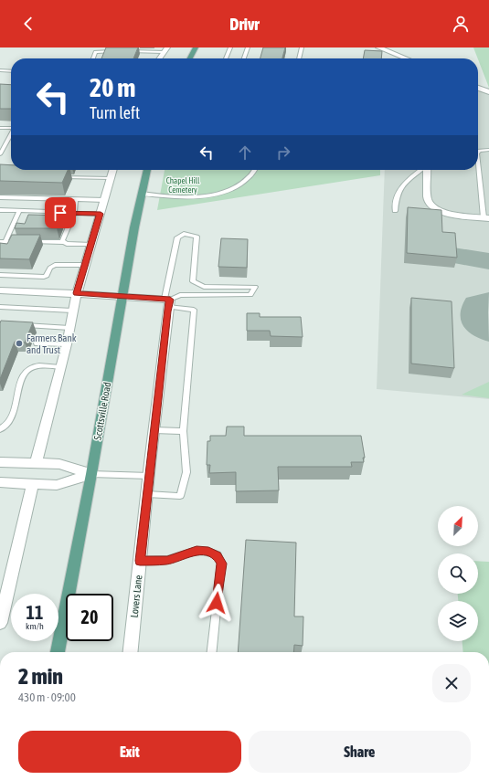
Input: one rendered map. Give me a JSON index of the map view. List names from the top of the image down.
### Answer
{
  "streets": {
    "main road": ["Scottsville Road"],
    "street": ["Lovers Lane"]
  },
  "parks": ["Chapel Hill Cemetery"],
  "places": ["Farmers Bank and Trust"],
  "north": "top right",
  "page": {
    "header": "Drivr",
    "turn": ["20 m", "Turn left"],
    "speed": "11 km/h",
    "limit": "20",
    "heading": ["2 min", "430 m · 09:00"],
    "buttons": ["Exit", "Share"]
  }
}
